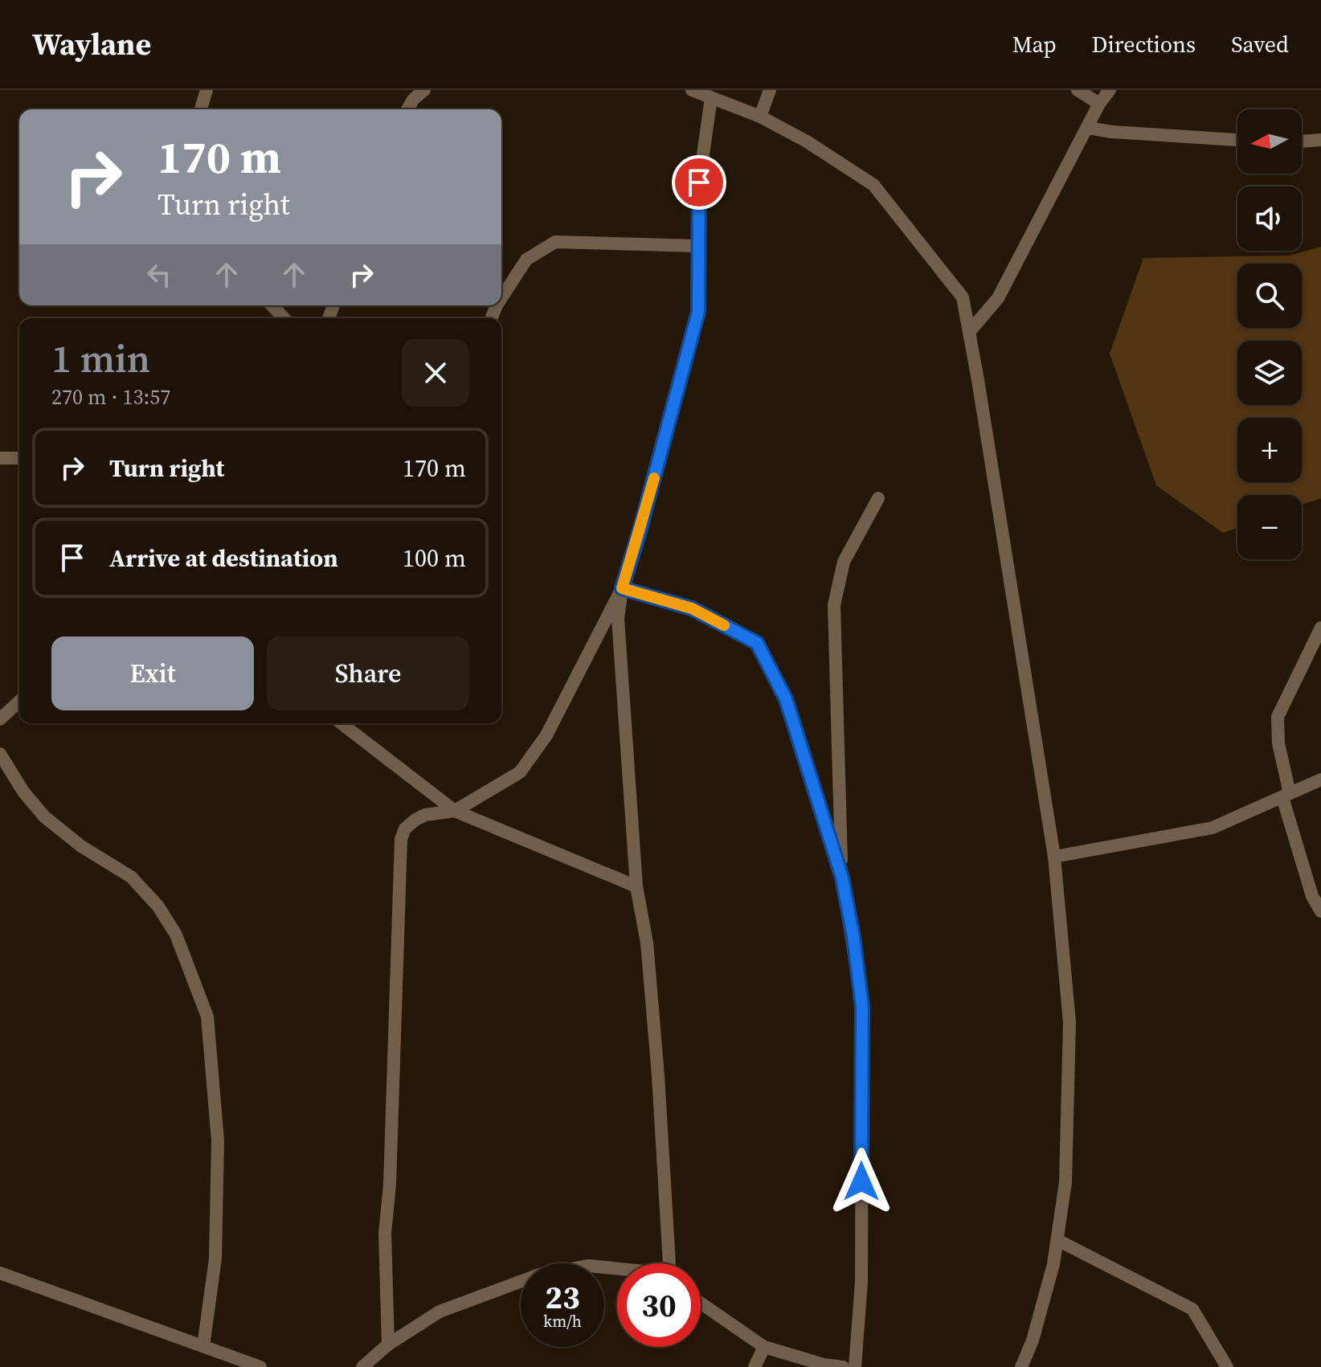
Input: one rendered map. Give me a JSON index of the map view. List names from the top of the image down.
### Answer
{
  "north": "left",
  "page": {
    "header": "Waylane",
    "nav": ["Map", "Directions", "Saved"],
    "map_buttons": ["+", "−"],
    "turn": ["170 m", "Turn right"],
    "heading": ["1 min", "270 m · 13:57"],
    "list": [
      {
        "name": "Turn right",
        "value": "170 m"
      },
      {
        "name": "Arrive at destination",
        "value": "100 m"
      }
    ],
    "buttons": ["Exit", "Share"],
    "speed": "23 km/h",
    "limit": "30"
  }
}
